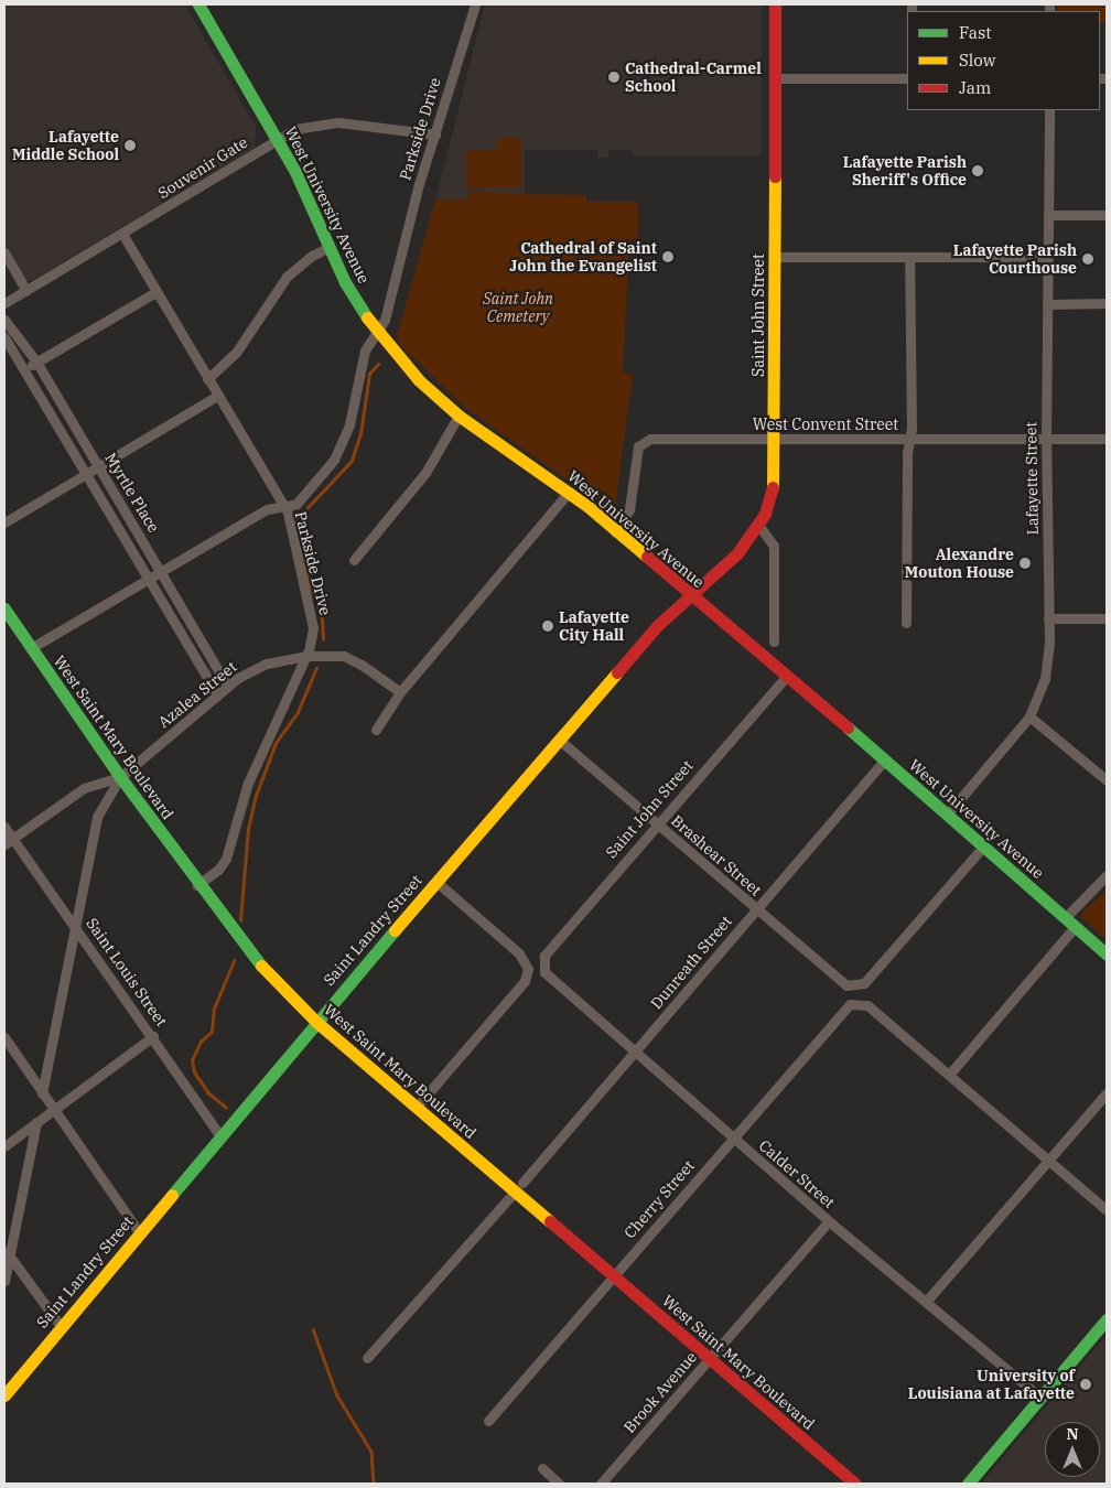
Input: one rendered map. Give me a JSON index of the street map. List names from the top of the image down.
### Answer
{
  "streets": {
    "street": [
      "Parkside Drive",
      "Souvenir Gate",
      "West University Avenue",
      "Saint John Street",
      "West Convent Street",
      "Lafayette Street",
      "Myrtle Place",
      "Azalea Street",
      "West Saint Mary Boulevard",
      "Brashear Street",
      "Saint Landry Street",
      "Dunreath Street",
      "Saint Louis Street",
      "Calder Street",
      "Cherry Street",
      "Brook Avenue"
    ]
  },
  "crossings": [
    ["Parkside Drive", "Souvenir Gate"],
    ["Parkside Drive", "West University Avenue"],
    ["Parkside Drive", "Azalea Street"],
    ["Parkside Drive", "West Saint Mary Boulevard"],
    ["Souvenir Gate", "West University Avenue"],
    ["West University Avenue", "Saint John Street"],
    ["West University Avenue", "West Convent Street"],
    ["West University Avenue", "Lafayette Street"],
    ["West University Avenue", "Brashear Street"],
    ["West University Avenue", "Saint Landry Street"],
    ["West University Avenue", "Dunreath Street"],
    ["Saint John Street", "West Convent Street"],
    ["Saint John Street", "Brashear Street"],
    ["Saint John Street", "Saint Landry Street"],
    ["Saint John Street", "Calder Street"],
    ["West Convent Street", "Lafayette Street"],
    ["Myrtle Place", "Azalea Street"],
    ["Azalea Street", "West Saint Mary Boulevard"],
    ["Azalea Street", "Saint Louis Street"],
    ["West Saint Mary Boulevard", "Saint Landry Street"],
    ["West Saint Mary Boulevard", "Dunreath Street"],
    ["West Saint Mary Boulevard", "Cherry Street"],
    ["West Saint Mary Boulevard", "Brook Avenue"],
    ["Brashear Street", "Saint Landry Street"],
    ["Brashear Street", "Dunreath Street"],
    ["Saint Landry Street", "Saint Louis Street"],
    ["Dunreath Street", "Calder Street"],
    ["Calder Street", "Cherry Street"],
    ["Calder Street", "Brook Avenue"]
  ],
  "parks": ["Saint John Cemetery"],
  "places": [
    "Cathedral-Carmel School",
    "Lafayette Middle School",
    "Lafayette Parish Sheriff's Office",
    "Cathedral of Saint John the Evangelist",
    "Lafayette Parish Courthouse",
    "Alexandre Mouton House",
    "Lafayette City Hall",
    "University of Louisiana at Lafayette"
  ],
  "legend": ["Fast", "Slow", "Jam"],
  "north": "top"
}
